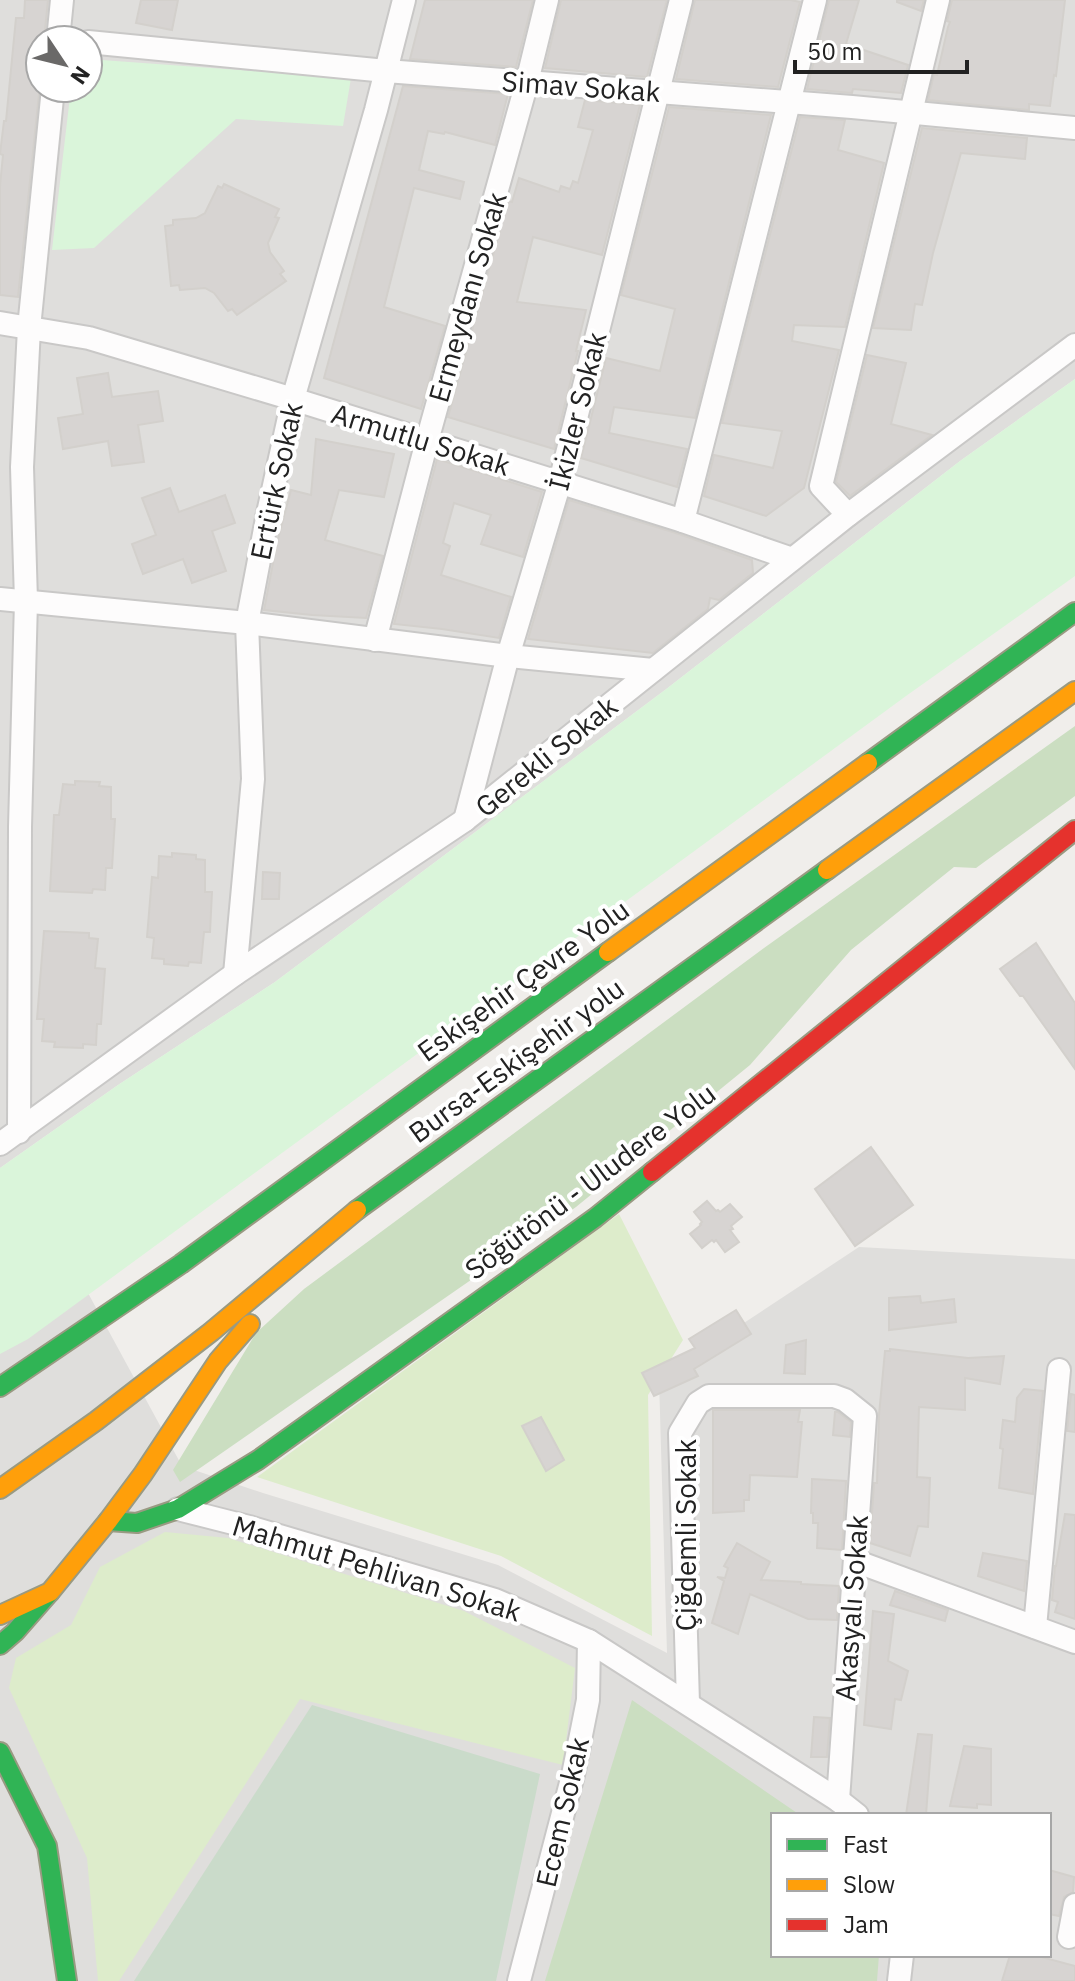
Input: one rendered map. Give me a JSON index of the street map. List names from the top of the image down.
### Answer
{
  "streets": {
    "main road": ["Eskişehir Çevre Yolu", "Bursa-Eskişehir yolu", "Söğütönü - Uludere Yolu"],
    "street": [
      "Simav Sokak",
      "Ermeydanı Sokak",
      "İkizler Sokak",
      "Armutlu Sokak",
      "Ertürk Sokak",
      "Gerekli Sokak",
      "Çiğdemli Sokak",
      "Mahmut Pehlivan Sokak",
      "Akasyalı Sokak",
      "Ecem Sokak"
    ]
  },
  "crossings": [
    ["Simav Sokak", "Ermeydanı Sokak"],
    ["Simav Sokak", "İkizler Sokak"],
    ["Simav Sokak", "Ertürk Sokak"],
    ["Ermeydanı Sokak", "Armutlu Sokak"],
    ["İkizler Sokak", "Armutlu Sokak"],
    ["İkizler Sokak", "Gerekli Sokak"],
    ["Armutlu Sokak", "Ertürk Sokak"],
    ["Armutlu Sokak", "Gerekli Sokak"],
    ["Ertürk Sokak", "Gerekli Sokak"],
    ["Söğütönü - Uludere Yolu", "Mahmut Pehlivan Sokak"],
    ["Çiğdemli Sokak", "Mahmut Pehlivan Sokak"],
    ["Çiğdemli Sokak", "Akasyalı Sokak"],
    ["Mahmut Pehlivan Sokak", "Akasyalı Sokak"],
    ["Mahmut Pehlivan Sokak", "Ecem Sokak"]
  ],
  "legend": ["Fast", "Slow", "Jam"],
  "scale_bar": "50 m",
  "north": "bottom right"
}
